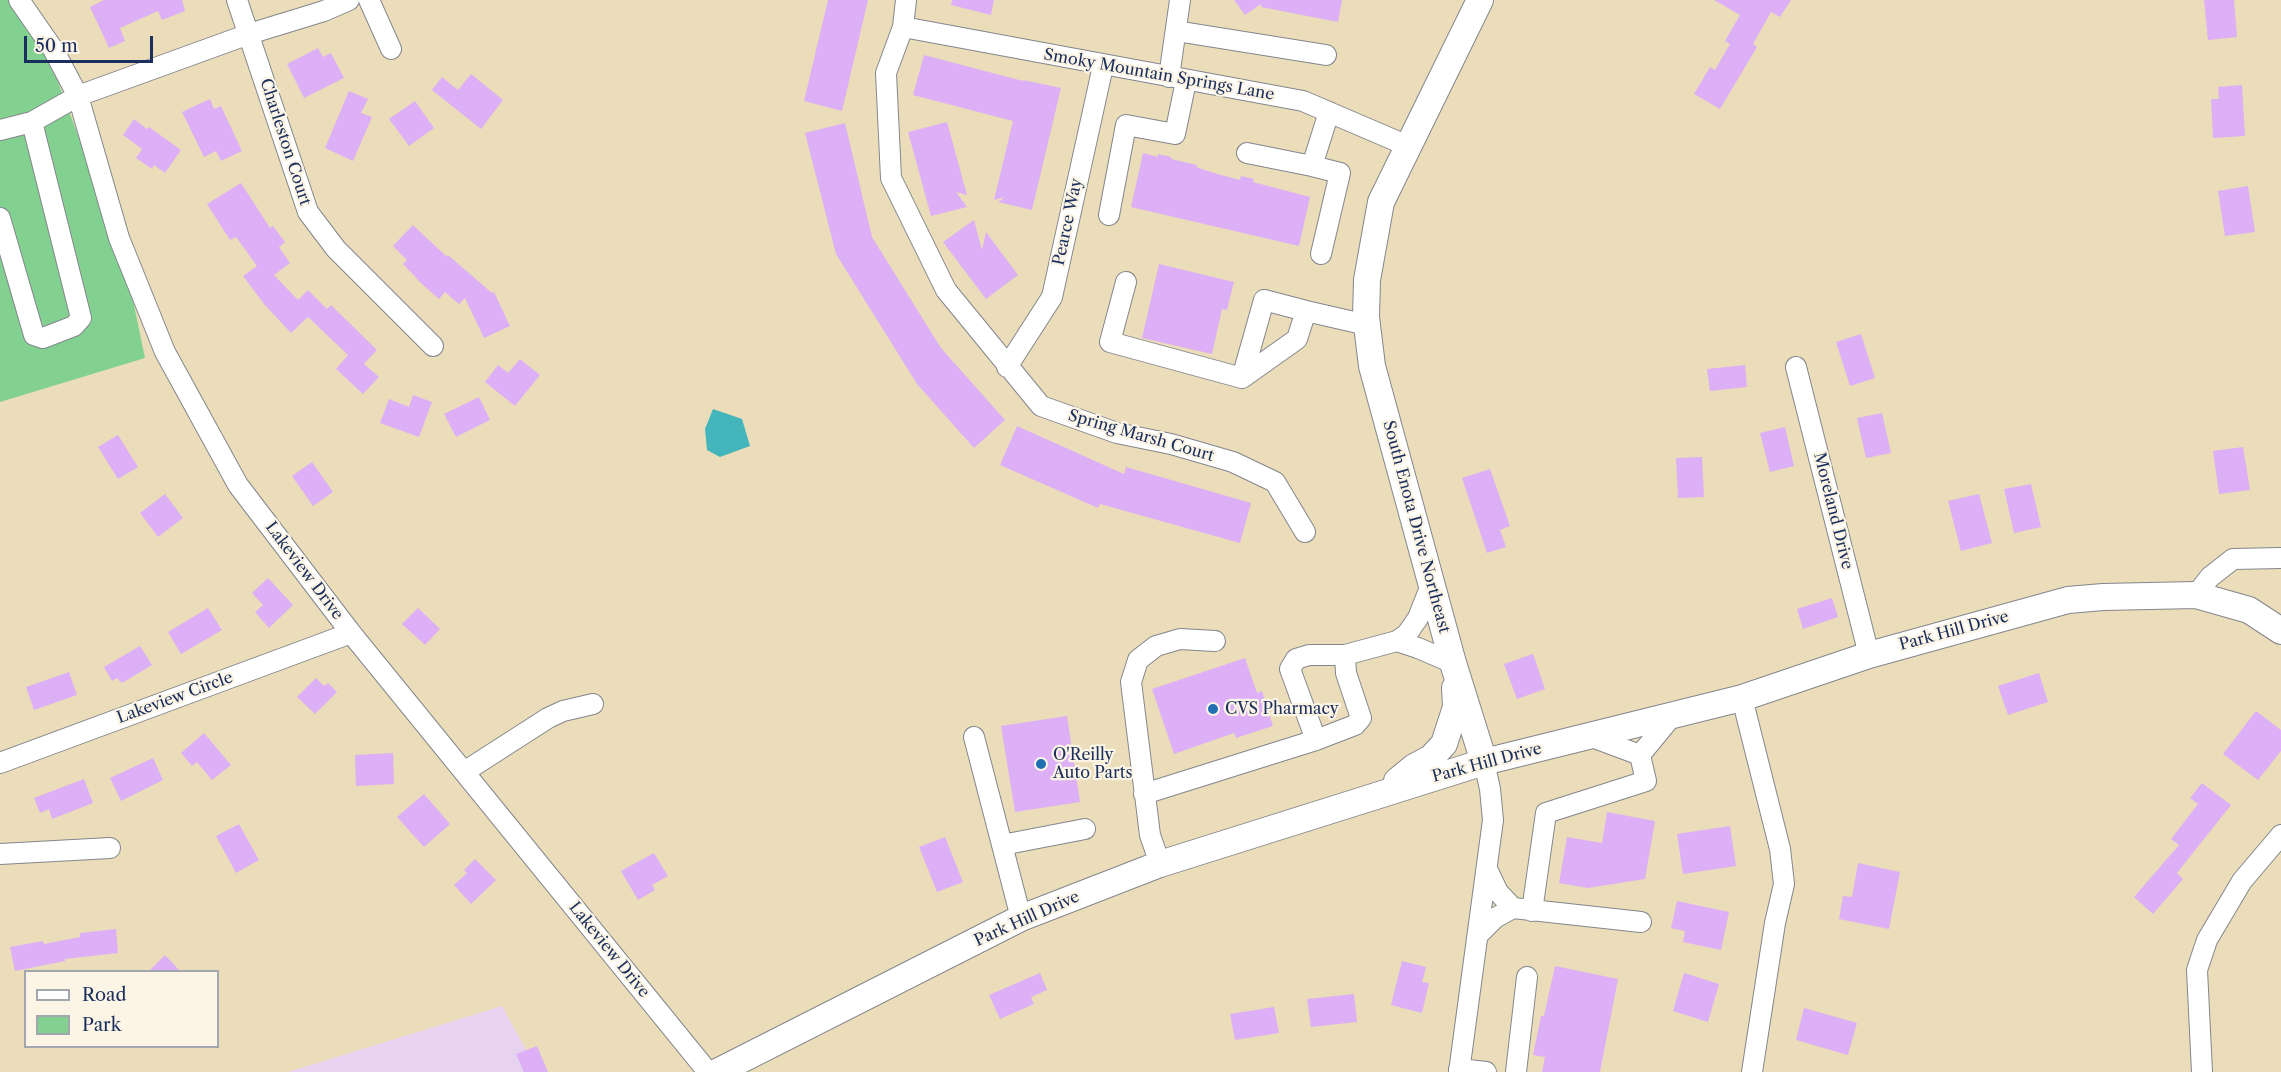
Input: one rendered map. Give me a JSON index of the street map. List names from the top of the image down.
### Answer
{
  "streets": {
    "main road": ["South Enota Drive Northeast", "Park Hill Drive"],
    "street": [
      "Smoky Mountain Springs Lane",
      "Charleston Court",
      "Pearce Way",
      "Spring Marsh Court",
      "Moreland Drive",
      "Lakeview Drive",
      "Lakeview Circle"
    ]
  },
  "crossings": [
    ["Smoky Mountain Springs Lane", "Pearce Way"],
    ["Smoky Mountain Springs Lane", "Spring Marsh Court"],
    ["Smoky Mountain Springs Lane", "South Enota Drive Northeast"],
    ["Pearce Way", "Spring Marsh Court"],
    ["Moreland Drive", "Park Hill Drive"],
    ["South Enota Drive Northeast", "Park Hill Drive"],
    ["Lakeview Drive", "Lakeview Circle"]
  ],
  "places": ["CVS Pharmacy", "O'Reilly Auto Parts"],
  "legend": ["Road", "Park"],
  "scale_bar": "50 m"
}
